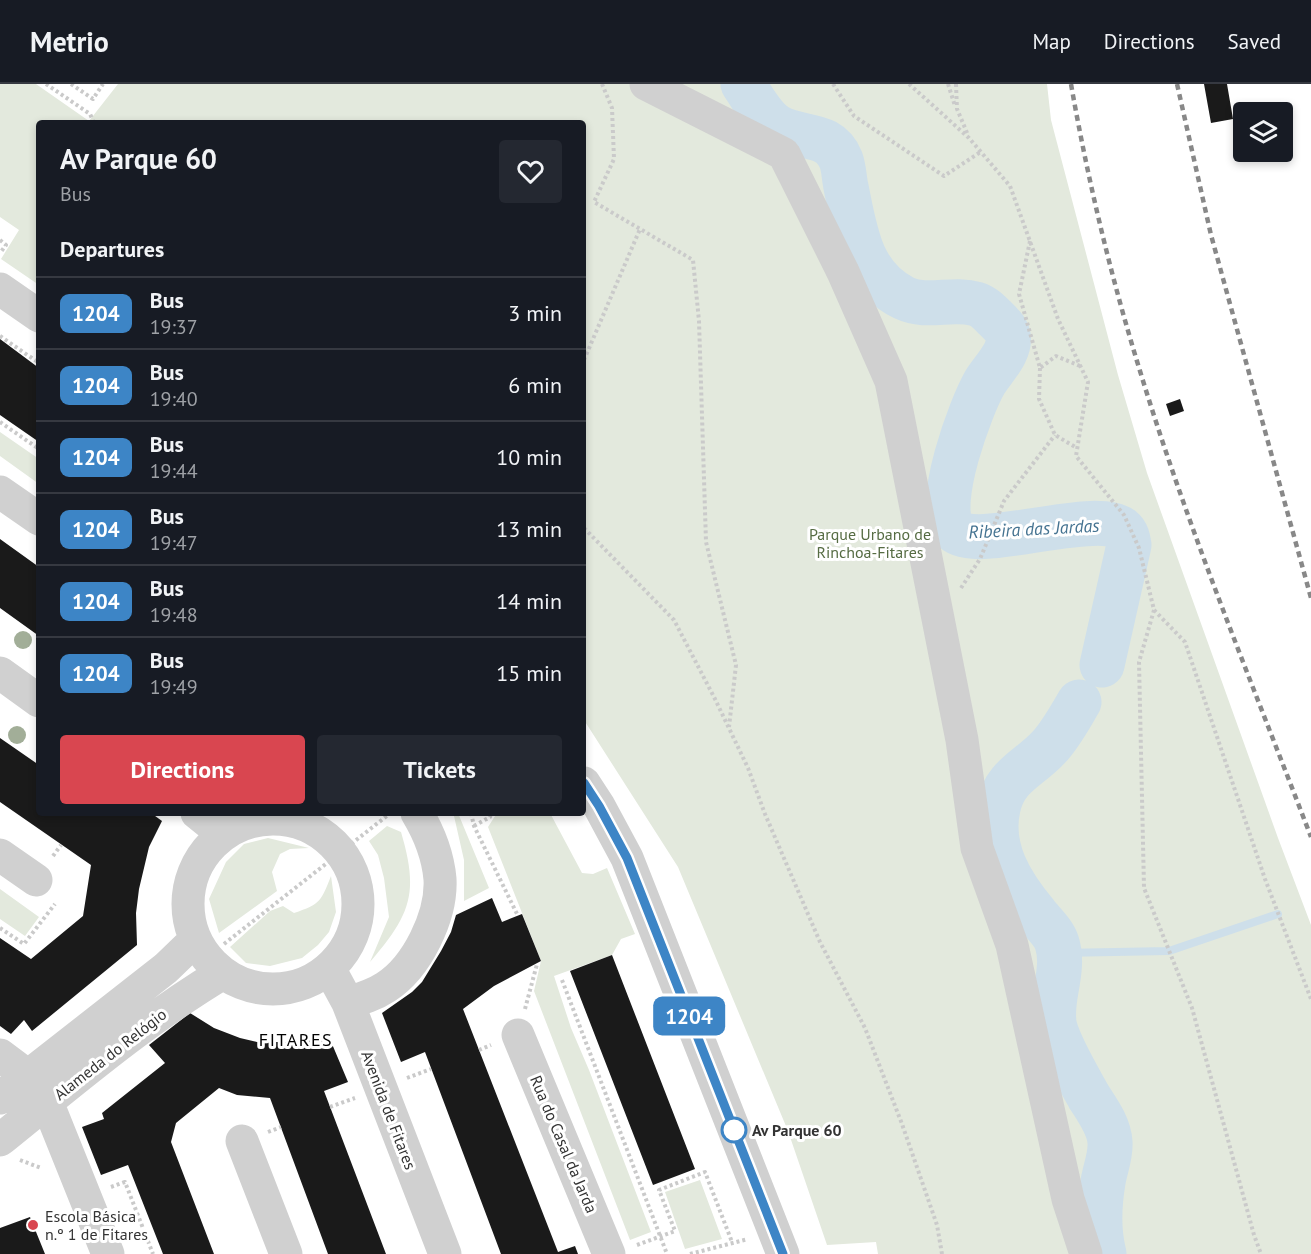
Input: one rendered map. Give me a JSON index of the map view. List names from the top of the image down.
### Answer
{
  "streets": {
    "street": ["Alameda do Relógio", "Avenida de Fitares", "Rua do Casal da Jarda"]
  },
  "districts": ["FITARES"],
  "water": ["Ribeira das Jardas"],
  "parks": ["Parque Urbano de Rinchoa-Fitares"],
  "places": ["Av Parque 60", "Escola Básica n.º 1 de Fitares"],
  "lines": ["bus line 1204"],
  "page": {
    "header": "Metrio",
    "nav": ["Map", "Directions", "Saved"],
    "on_map": "1204",
    "heading": [
      ["Av Parque 60", "Bus"],
      "Departures"
    ],
    "list": [
      {
        "mark": "1204",
        "name": "Bus",
        "note": "19:37",
        "value": "3 min"
      },
      {
        "mark": "1204",
        "name": "Bus",
        "note": "19:40",
        "value": "6 min"
      },
      {
        "mark": "1204",
        "name": "Bus",
        "note": "19:44",
        "value": "10 min"
      },
      {
        "mark": "1204",
        "name": "Bus",
        "note": "19:47",
        "value": "13 min"
      },
      {
        "mark": "1204",
        "name": "Bus",
        "note": "19:48",
        "value": "14 min"
      },
      {
        "mark": "1204",
        "name": "Bus",
        "note": "19:49",
        "value": "15 min"
      }
    ],
    "buttons": ["Directions", "Tickets"]
  }
}
